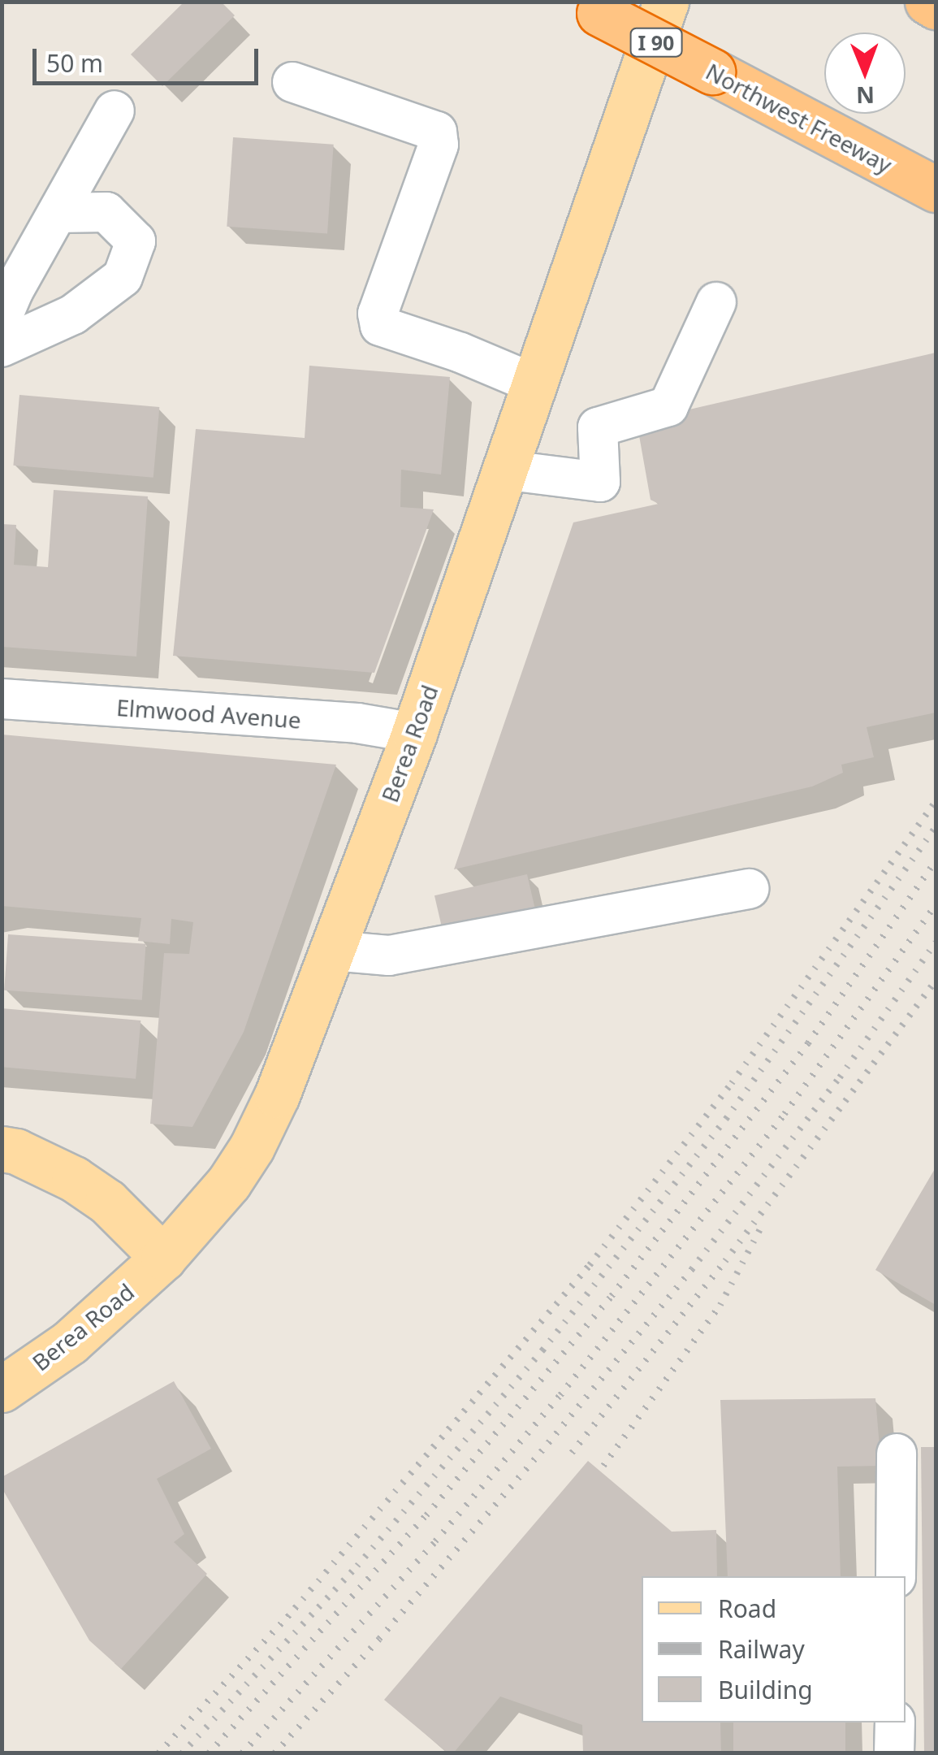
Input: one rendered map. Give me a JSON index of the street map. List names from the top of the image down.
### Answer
{
  "streets": {
    "highway": ["I 90", "Northwest Freeway"],
    "main road": ["Berea Road"],
    "street": ["Elmwood Avenue"]
  },
  "crossings": [
    ["Elmwood Avenue", "Berea Road"]
  ],
  "legend": ["Road", "Railway", "Building"],
  "scale_bar": "50 m",
  "north": "bottom"
}
